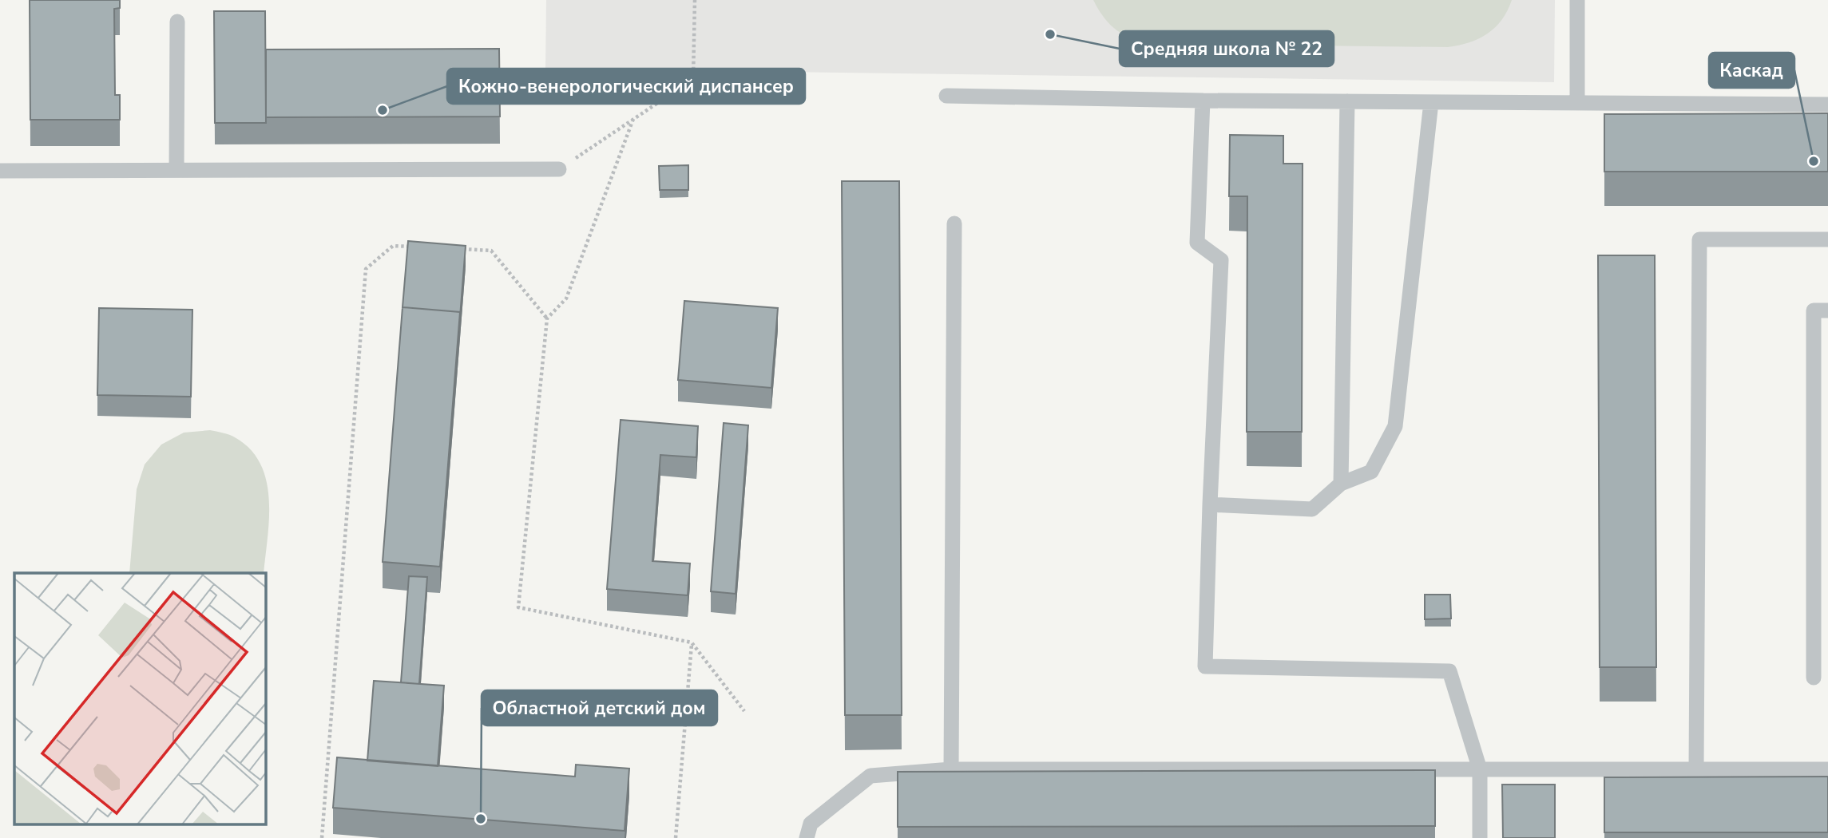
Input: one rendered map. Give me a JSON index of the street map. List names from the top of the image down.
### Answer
{
  "places": [
    "Средняя школа № 22",
    "Кожно-венерологический диспансер",
    "Каскад",
    "Областной детский дом"
  ]
}
